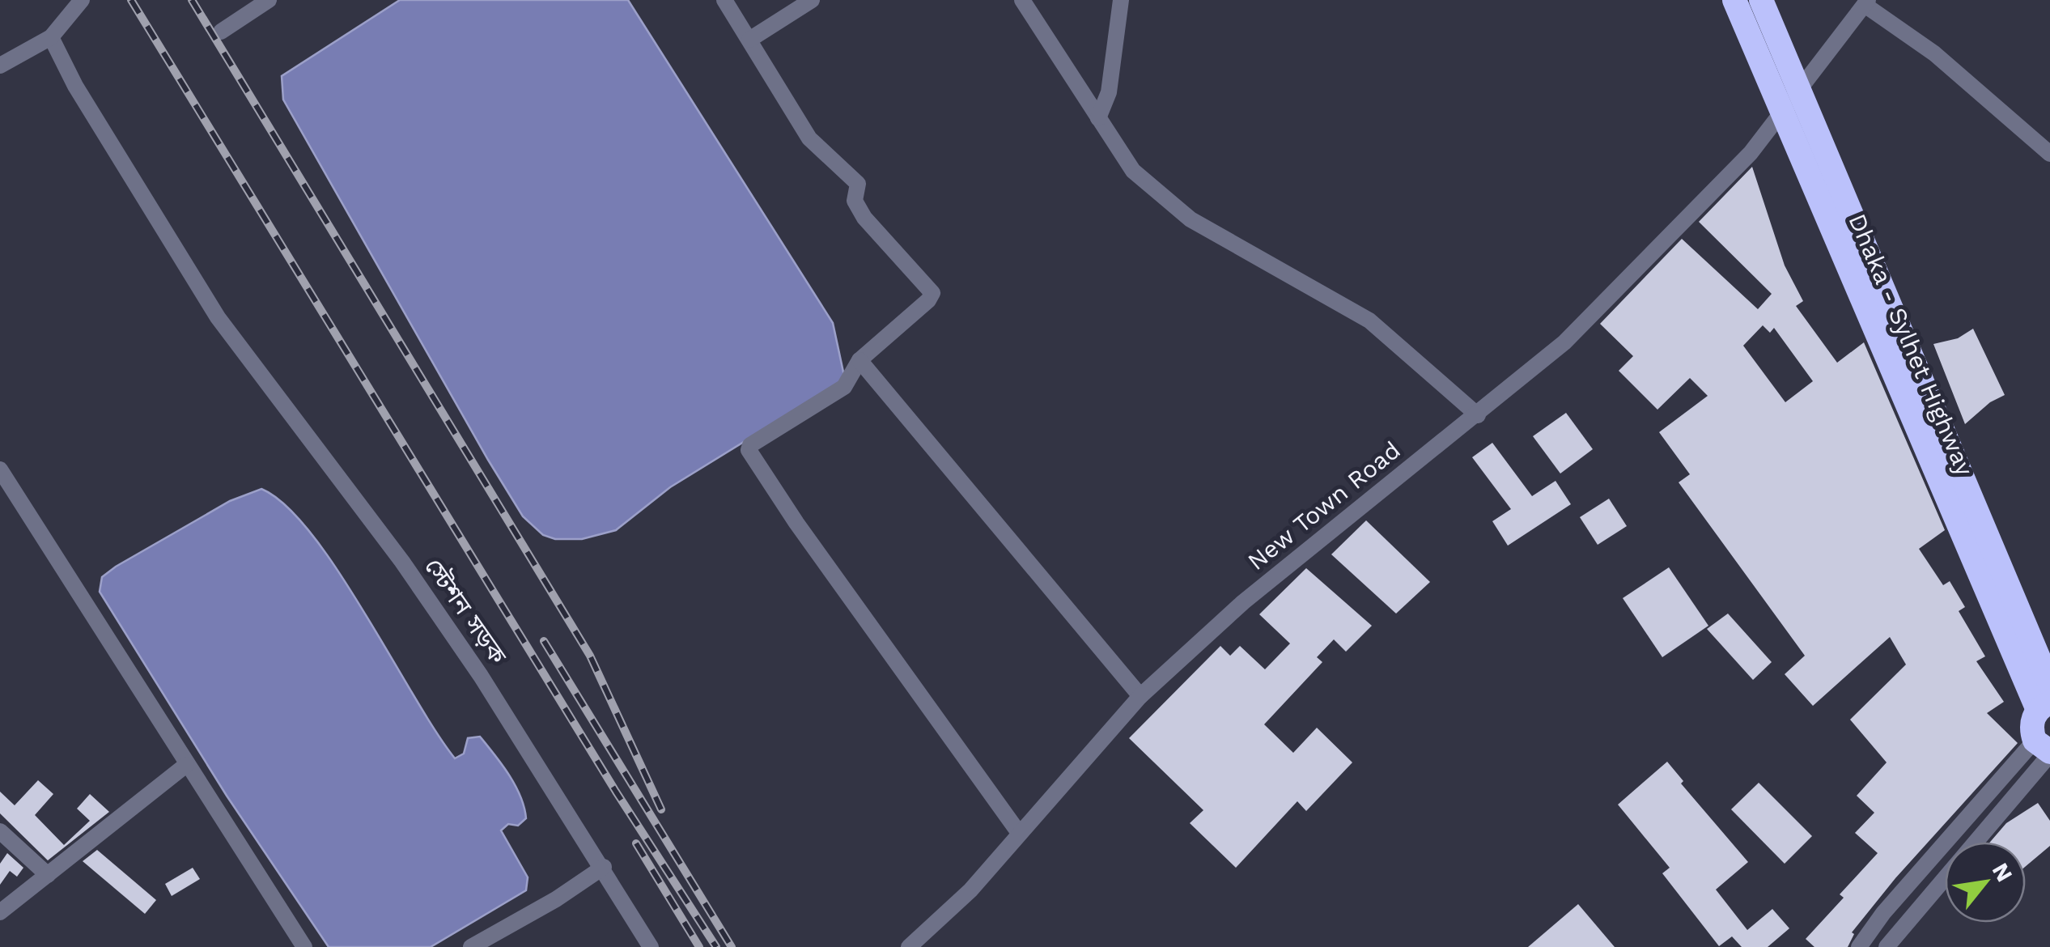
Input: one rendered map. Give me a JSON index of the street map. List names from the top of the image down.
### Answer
{
  "streets": {
    "highway": ["Dhaka - Sylhet Highway"],
    "street": ["New Town Road", "স্টেশন সড়ক"]
  },
  "crossings": [
    ["Dhaka - Sylhet Highway", "New Town Road"]
  ],
  "north": "top right"
}
